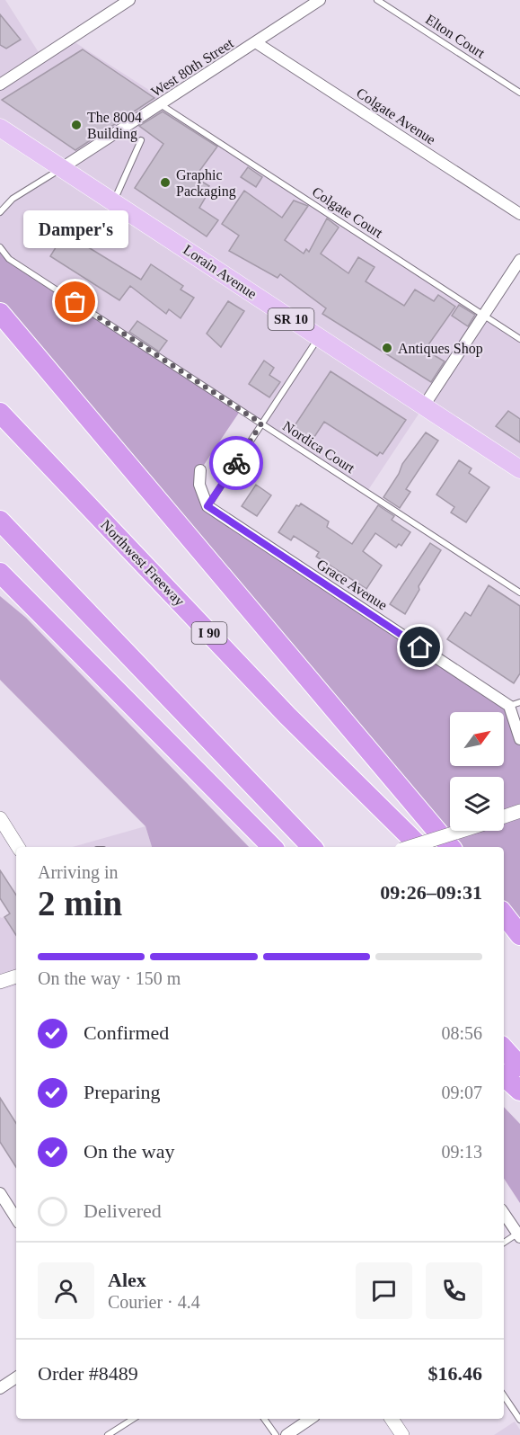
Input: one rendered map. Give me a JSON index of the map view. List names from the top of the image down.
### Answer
{
  "streets": {
    "highway": ["Northwest Freeway", "I 90"],
    "main road": ["Lorain Avenue", "SR 10"],
    "street": ["West 80th Street", "Colgate Avenue", "Grace Avenue"],
    "lane": ["Elton Court", "Colgate Court", "Nordica Court"]
  },
  "crossings": [
    ["West 80th Street", "Colgate Avenue"],
    ["West 80th Street", "Colgate Court"],
    ["West 80th Street", "Lorain Avenue"]
  ],
  "places": [
    "The 8004 Building",
    "Graphic Packaging",
    "Damper's",
    "Antiques Shop"
  ],
  "north": "top right",
  "page": {
    "bubble": "Damper's",
    "heading": ["2 min", "Arriving in", "09:26–09:31"],
    "panel": [
      "Alex",
      "Courier · 4.4",
      "Order #8489",
      "$16.46"
    ],
    "bar": "On the way · 150 m",
    "list": [
      ["Confirmed", "08:56"],
      ["Preparing", "09:07"],
      ["On the way", "09:13"],
      "Delivered"
    ]
  }
}
